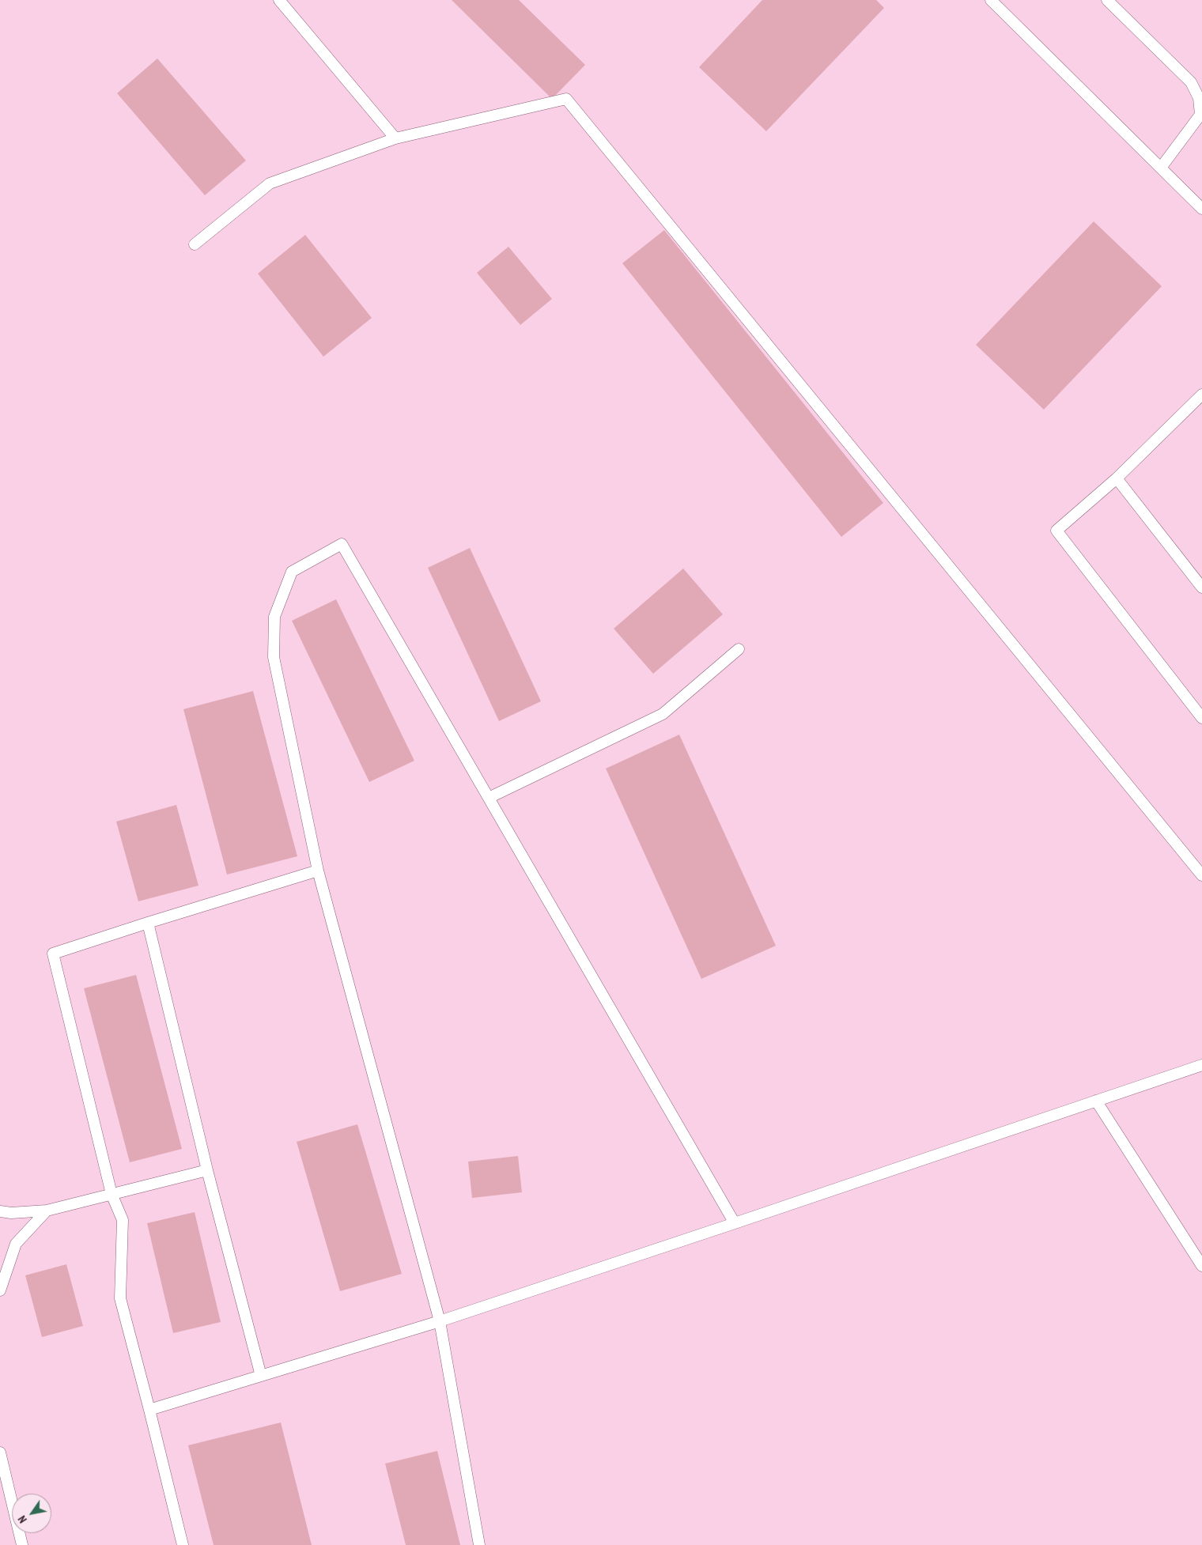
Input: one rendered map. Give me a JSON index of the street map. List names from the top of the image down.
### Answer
{
  "north": "bottom left"
}
